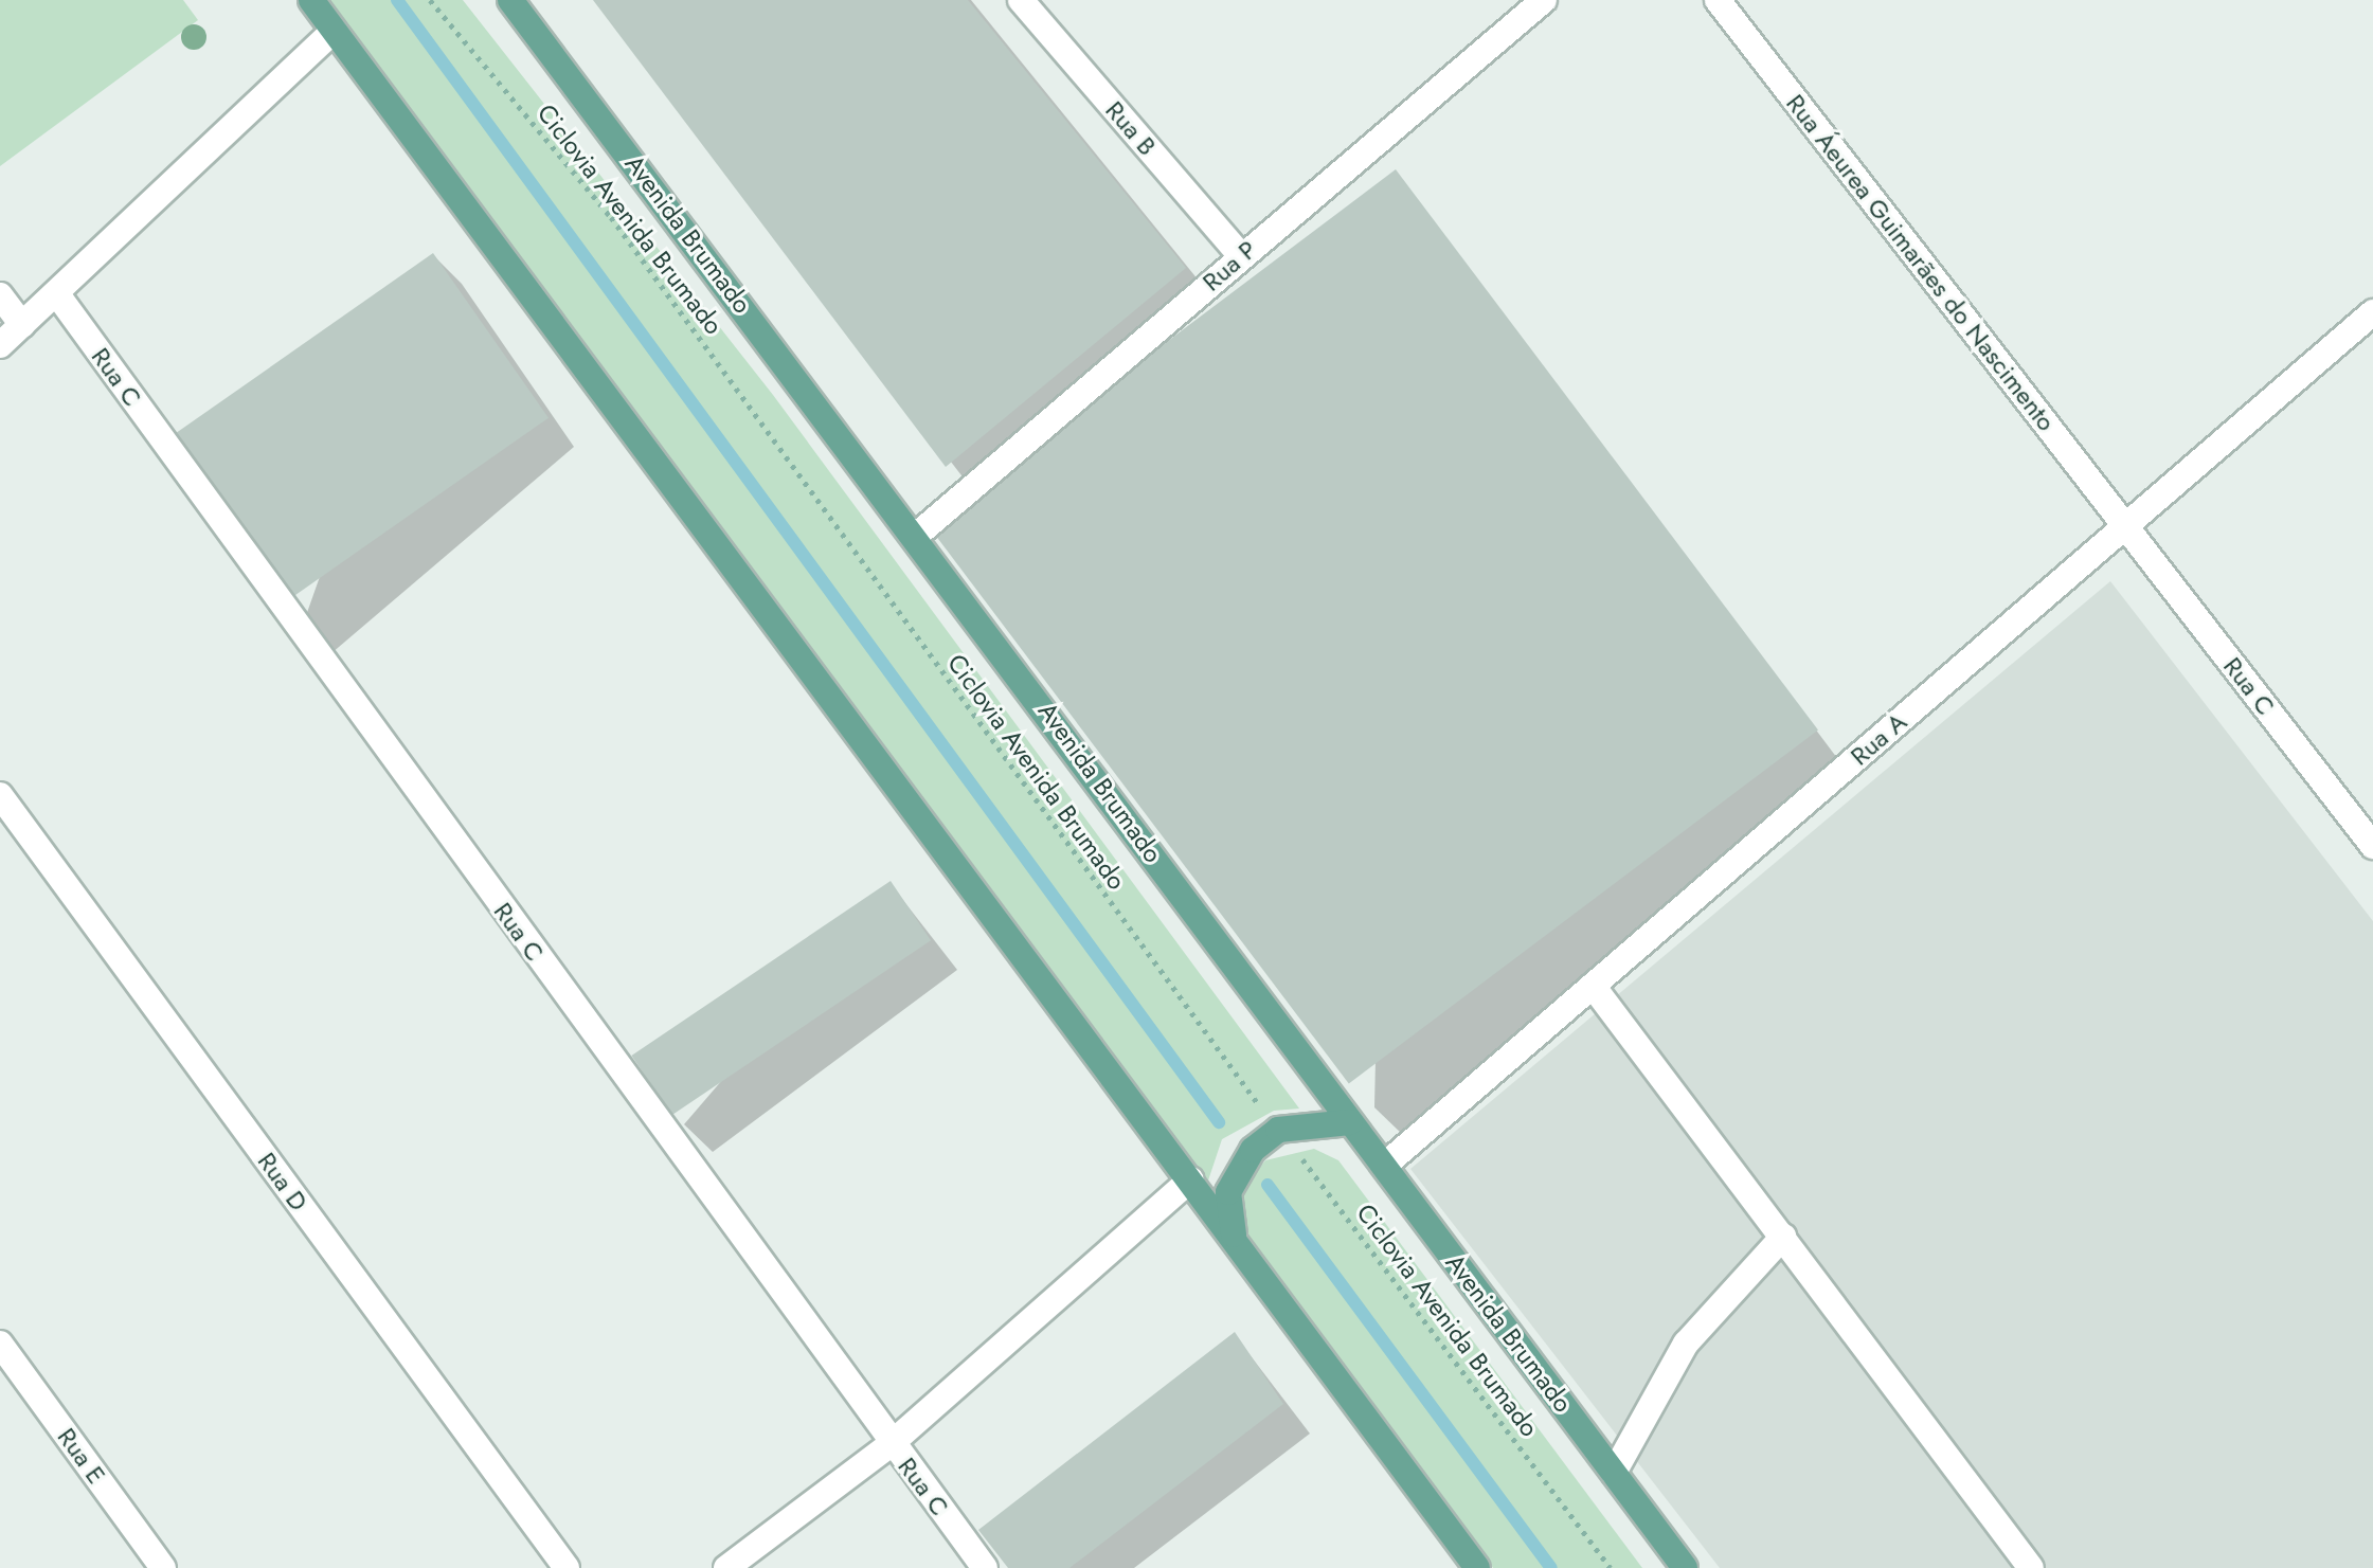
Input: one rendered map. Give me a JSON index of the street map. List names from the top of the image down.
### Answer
{
  "streets": {
    "main road": ["Avenida Brumado"],
    "street": [
      "Rua B",
      "Rua Áeurea Guimarães do Nascimento",
      "Rua P",
      "Rua C",
      "Rua A",
      "Rua D",
      "Rua E"
    ],
    "path": ["Ciclovia Avenida Brumado"]
  },
  "crossings": [
    ["Rua B", "Rua P"],
    ["Avenida Brumado", "Rua P"],
    ["Avenida Brumado", "Rua A"],
    ["Rua Áeurea Guimarães do Nascimento", "Rua C"],
    ["Rua Áeurea Guimarães do Nascimento", "Rua A"],
    ["Rua C", "Rua A"]
  ]
}
